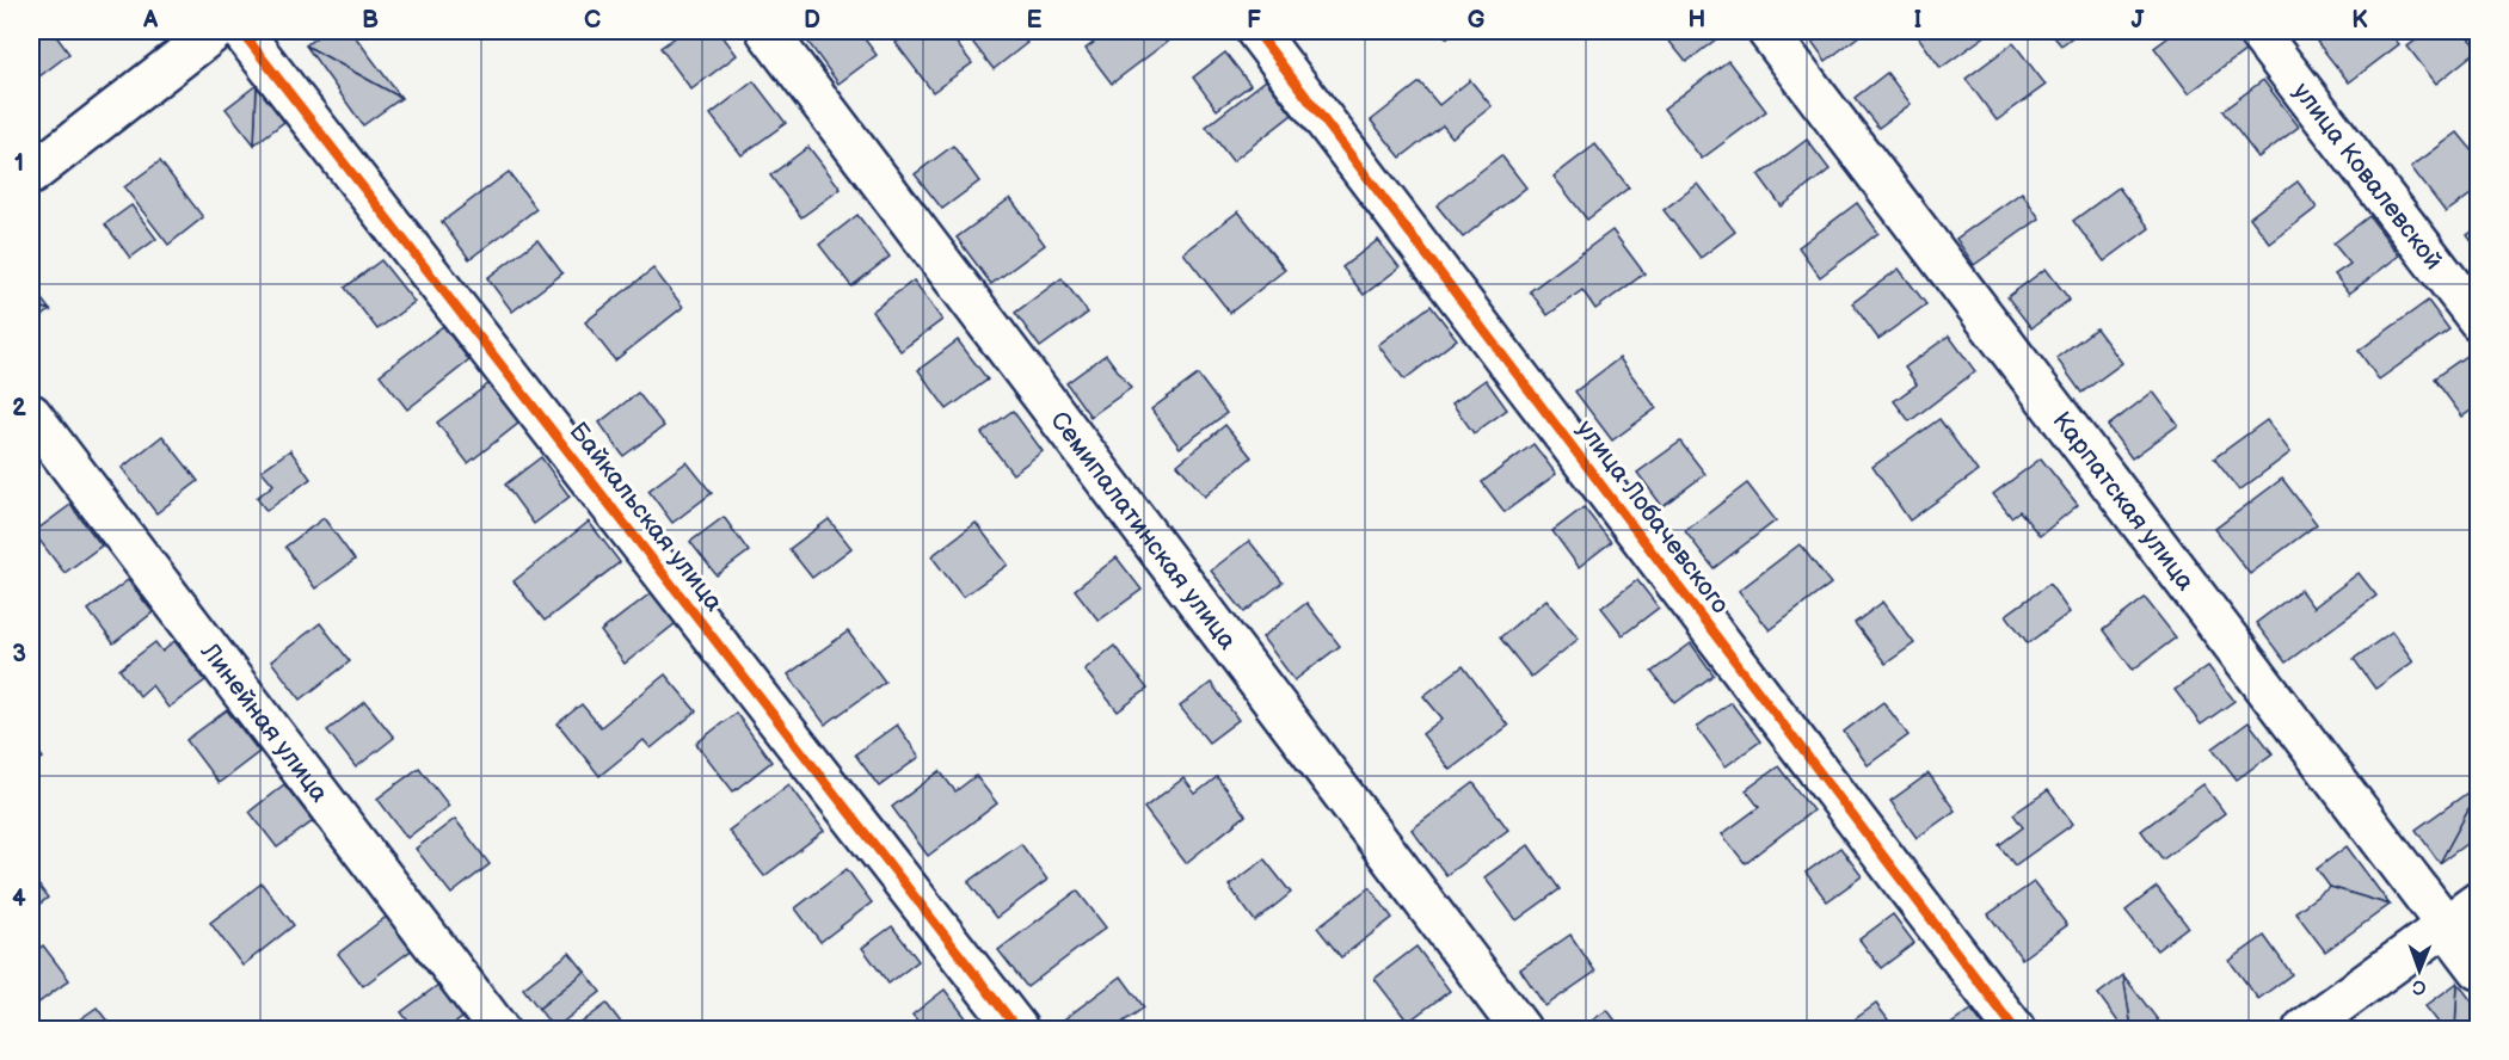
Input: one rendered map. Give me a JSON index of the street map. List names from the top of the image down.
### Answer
{
  "streets": {
    "street": [
      "улица Ковалевской",
      "Карпатская улица",
      "Байкальская улица",
      "улица Лобачевского",
      "Семипалатинская улица",
      "Линейная улица"
    ]
  },
  "north": "bottom",
  "grid": {
    "columns": [
      "A",
      "B",
      "C",
      "D",
      "E",
      "F",
      "G",
      "H",
      "I",
      "J",
      "K"
    ],
    "rows": [
      "1",
      "2",
      "3",
      "4"
    ]
  }
}
